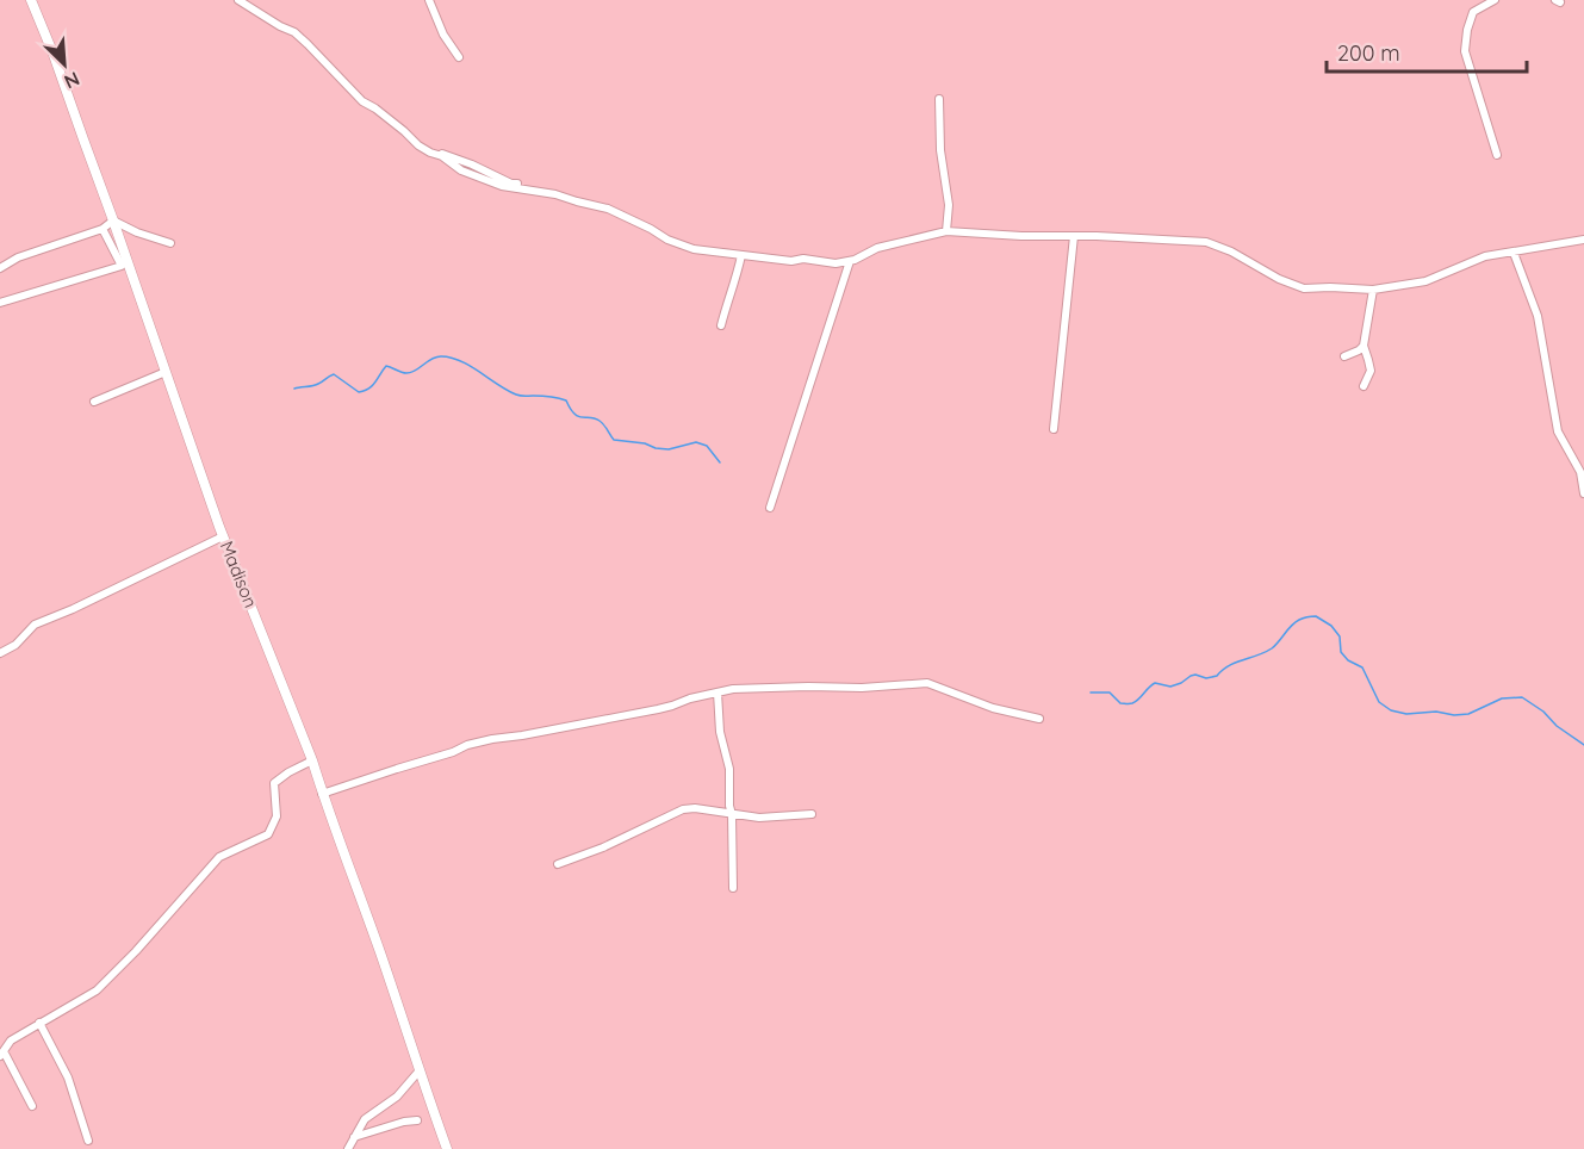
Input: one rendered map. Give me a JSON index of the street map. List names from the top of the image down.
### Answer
{
  "streets": {
    "street": ["Madison"]
  },
  "scale_bar": "200 m",
  "north": "bottom right"
}
